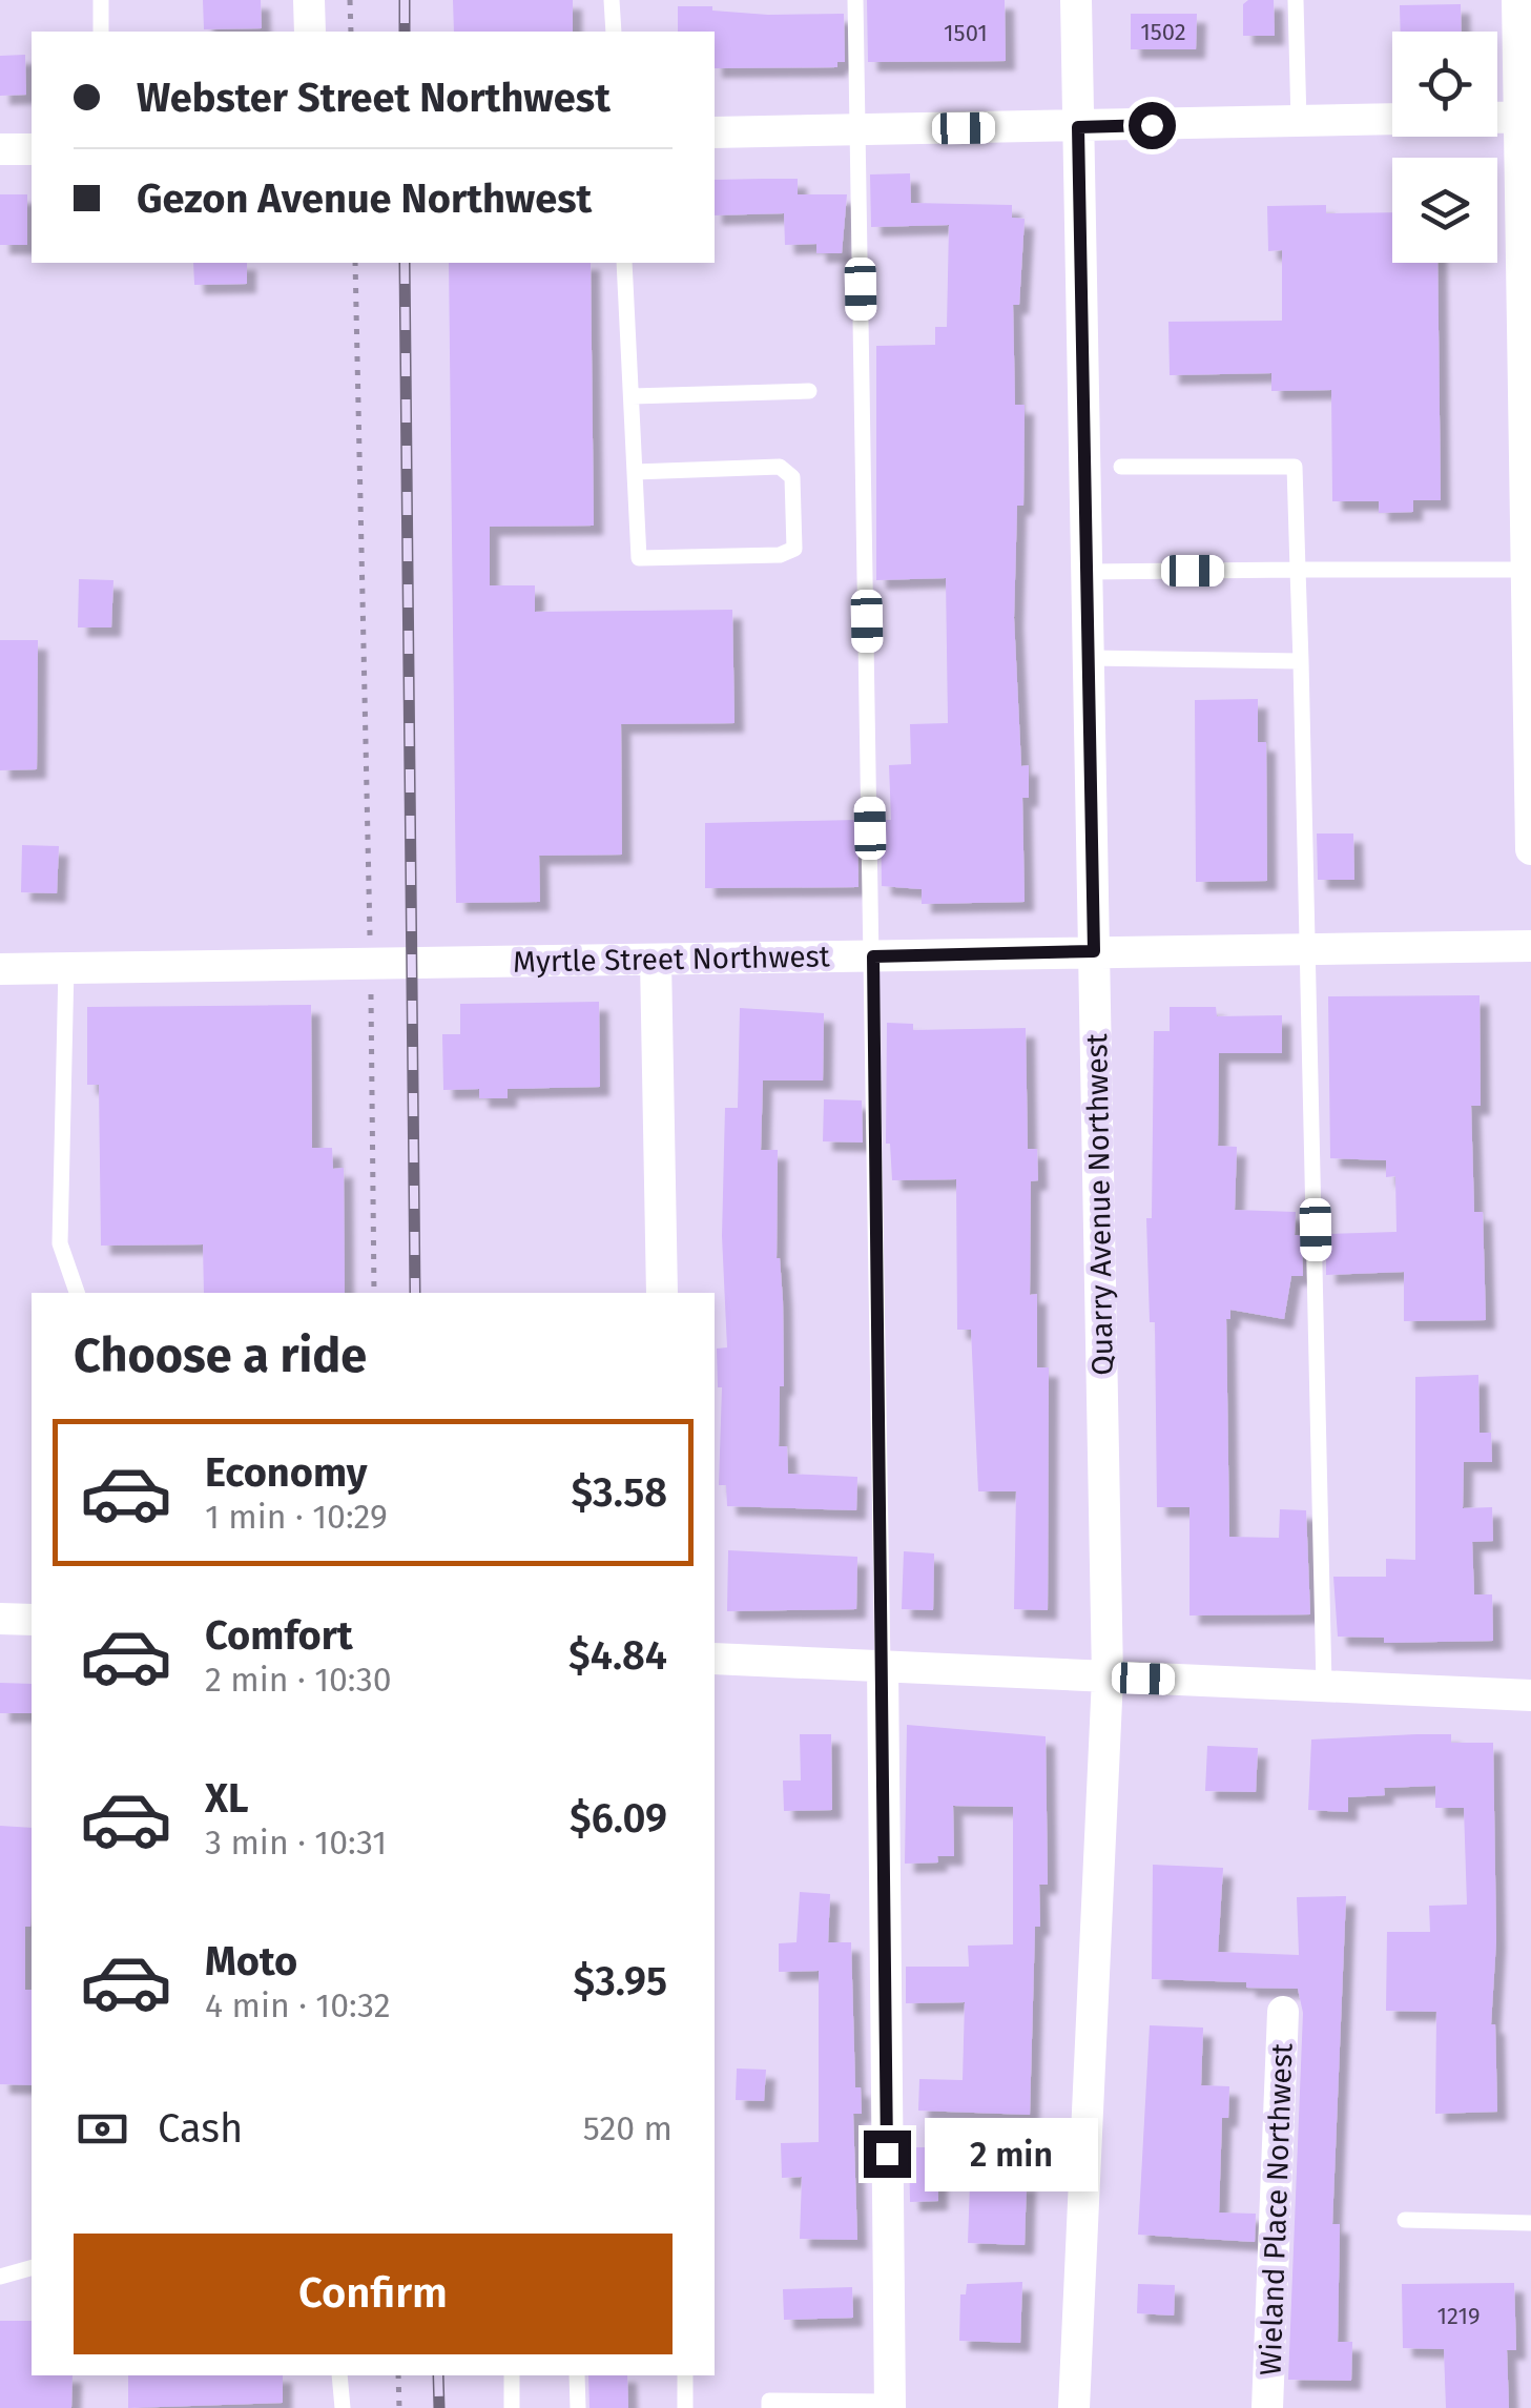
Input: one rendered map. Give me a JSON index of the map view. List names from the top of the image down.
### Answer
{
  "streets": {
    "street": ["Myrtle Street Northwest", "Quarry Avenue Northwest", "Wieland Place Northwest"]
  },
  "crossings": [
    ["Myrtle Street Northwest", "Quarry Avenue Northwest"]
  ],
  "house_numbers": ["1502", "1501", "1219"],
  "page": {
    "banner": ["Webster Street Northwest", "Gezon Avenue Northwest"],
    "heading": "Choose a ride",
    "list": [
      {
        "name": "Economy",
        "note": "1 min · 10:29",
        "value": "$3.58"
      },
      {
        "name": "Comfort",
        "note": "2 min · 10:30",
        "value": "$4.84"
      },
      {
        "name": "XL",
        "note": "3 min · 10:31",
        "value": "$6.09"
      },
      {
        "name": "Moto",
        "note": "4 min · 10:32",
        "value": "$3.95"
      }
    ],
    "pay": ["Cash", "520 m"],
    "bubble": "2 min",
    "buttons": "Confirm"
  }
}
